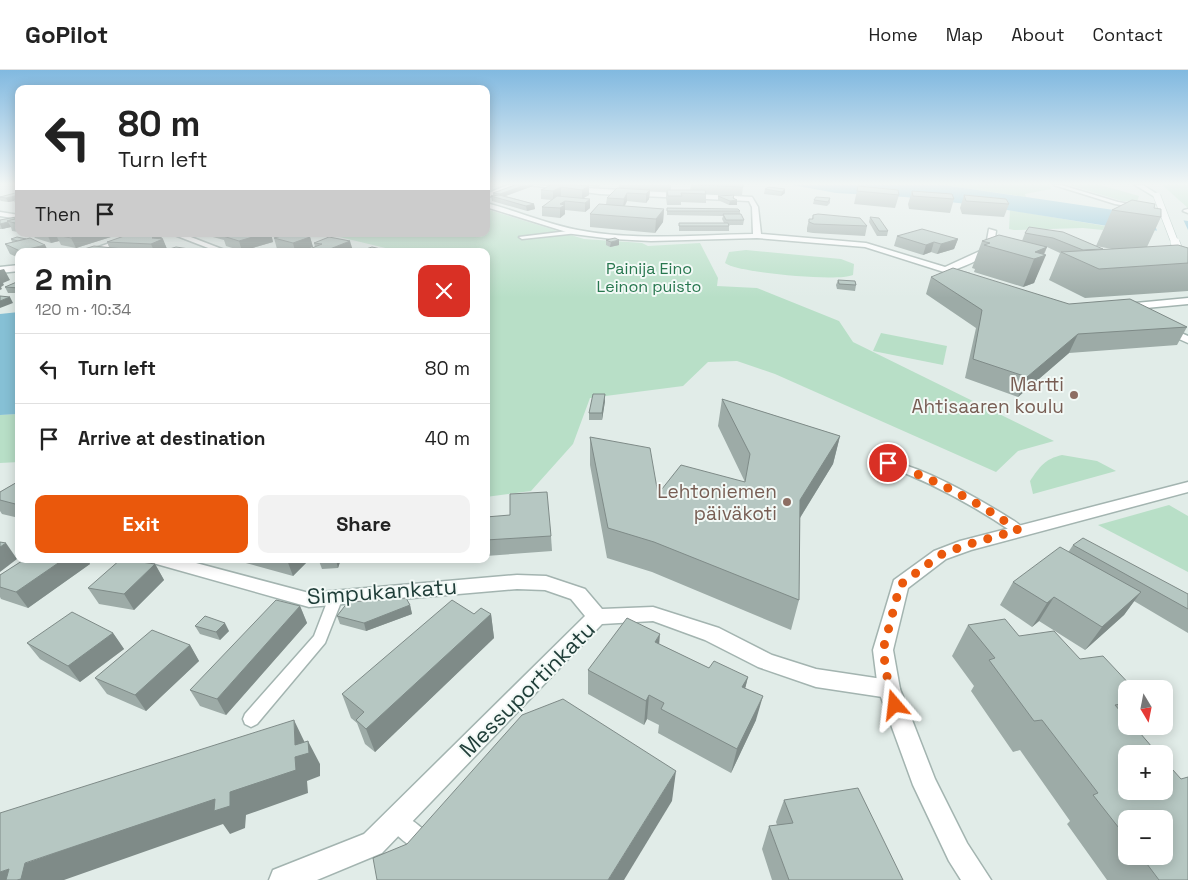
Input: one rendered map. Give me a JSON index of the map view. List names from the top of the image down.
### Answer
{
  "streets": {
    "street": ["Simpukankatu", "Messuportinkatu"]
  },
  "crossings": [
    ["Simpukankatu", "Messuportinkatu"]
  ],
  "parks": ["Painija Eino Leinon puisto"],
  "places": ["Martti Ahtisaaren koulu", "Lehtoniemen päiväkoti"],
  "north": "bottom",
  "page": {
    "header": "GoPilot",
    "nav": [
      "Home",
      "Map",
      "About",
      "Contact"
    ],
    "turn": ["80 m", "Turn left"],
    "then": "Then",
    "heading": ["2 min", "120 m · 10:34"],
    "list": [
      {
        "name": "Turn left",
        "value": "80 m"
      },
      {
        "name": "Arrive at destination",
        "value": "40 m"
      }
    ],
    "buttons": ["Exit", "Share"],
    "map_buttons": ["+", "−"]
  }
}
